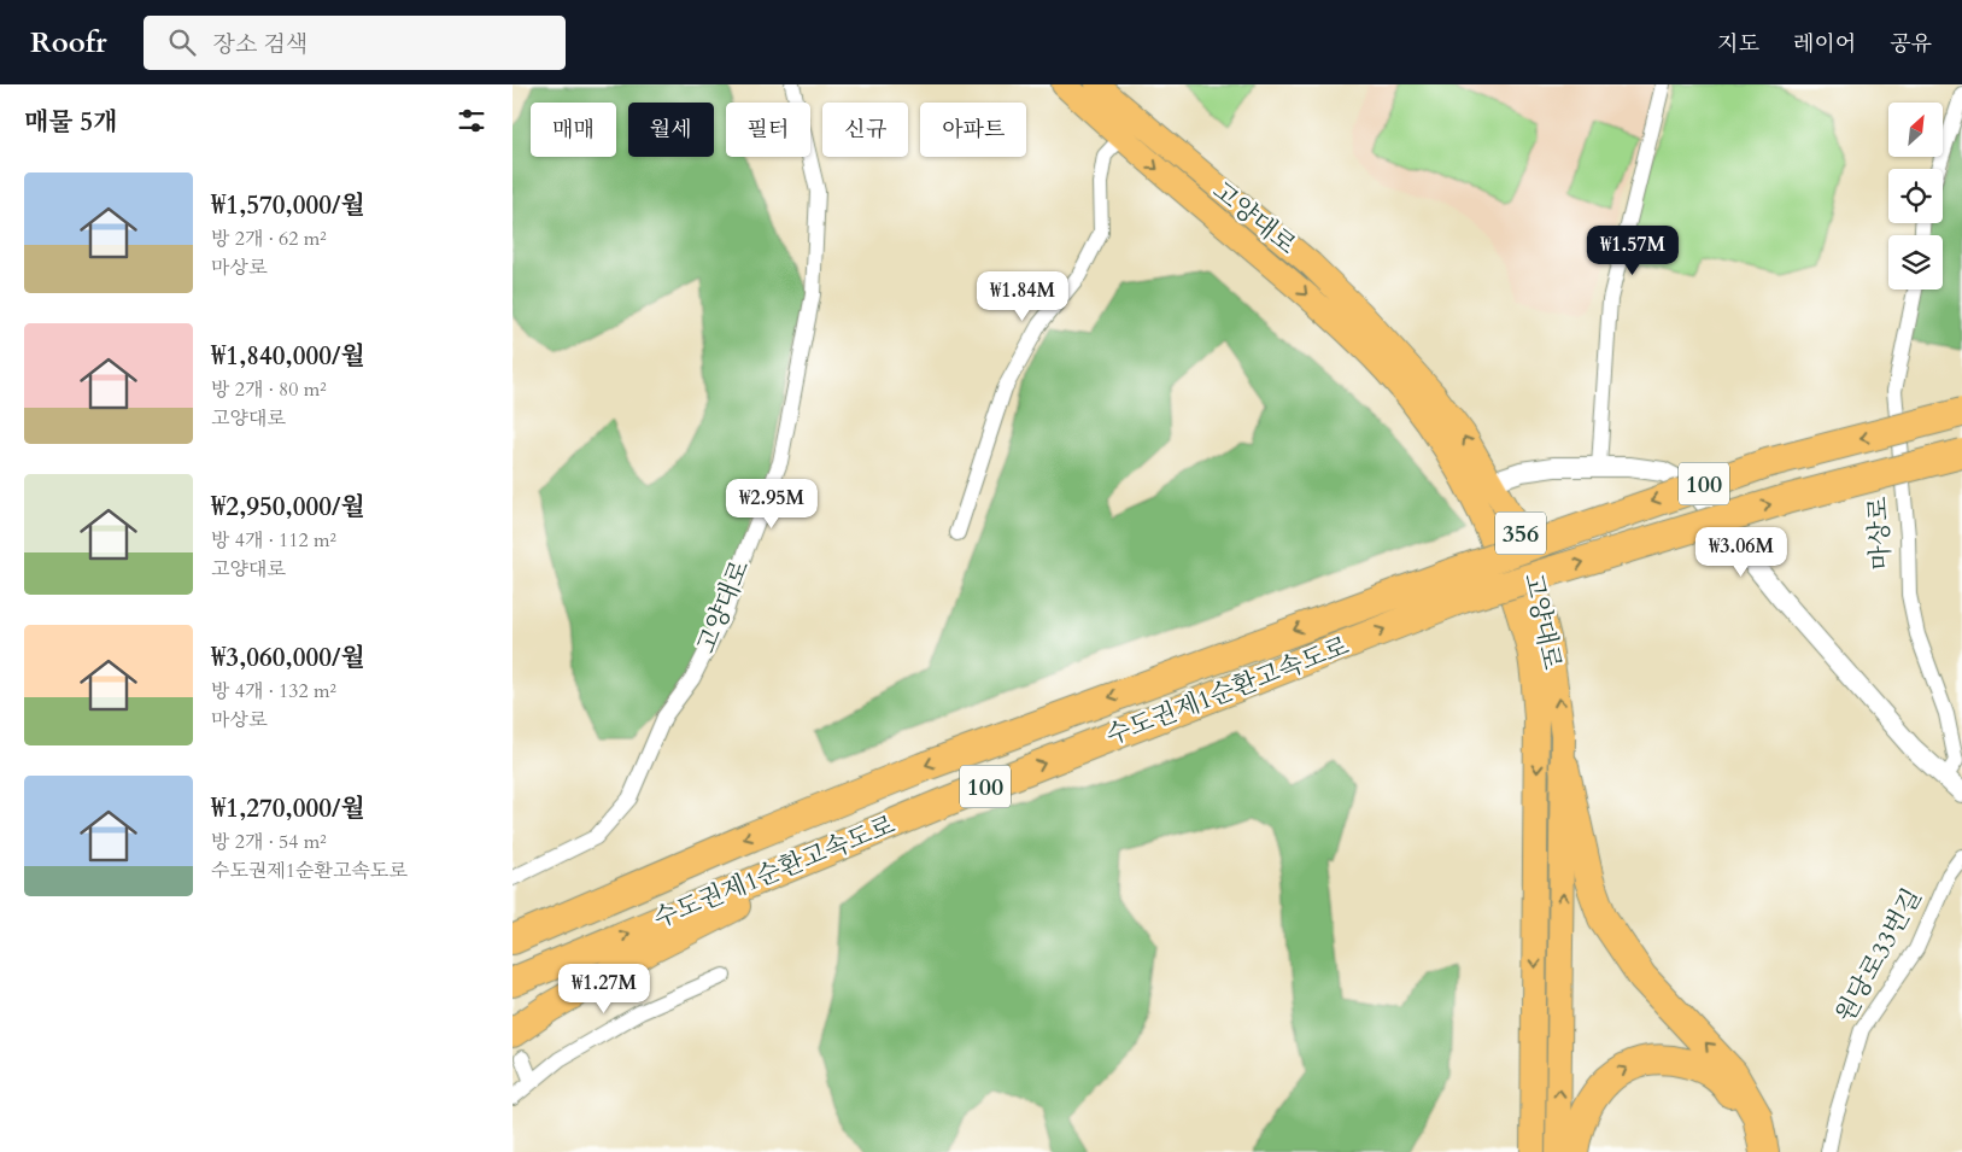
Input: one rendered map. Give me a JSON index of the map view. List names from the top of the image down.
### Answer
{
  "streets": {
    "highway": ["100", "수도권제1순환고속도로"],
    "main road": ["고양대로", "356"],
    "street": ["마상로", "원당로33번길"]
  },
  "north": "top right",
  "page": {
    "header": "Roofr",
    "search": "장소 검색",
    "nav": ["지도", "레이어", "공유"],
    "heading": "매물 5개",
    "chip": [
      "매매",
      "월세",
      "필터",
      "신규",
      "아파트"
    ],
    "list": [
      {
        "name": "₩1,570,000/월",
        "note": "방 2개 · 62 m² · 마상로"
      },
      {
        "name": "₩1,840,000/월",
        "note": "방 2개 · 80 m² · 고양대로"
      },
      {
        "name": "₩2,950,000/월",
        "note": "방 4개 · 112 m² · 고양대로"
      },
      {
        "name": "₩3,060,000/월",
        "note": "방 4개 · 132 m² · 마상로"
      },
      {
        "name": "₩1,270,000/월",
        "note": "방 2개 · 54 m² · 수도권제1순환고속도로"
      }
    ],
    "price": [
      "₩1.57M",
      "₩1.84M",
      "₩2.95M",
      "₩3.06M",
      "₩1.27M"
    ]
  }
}
